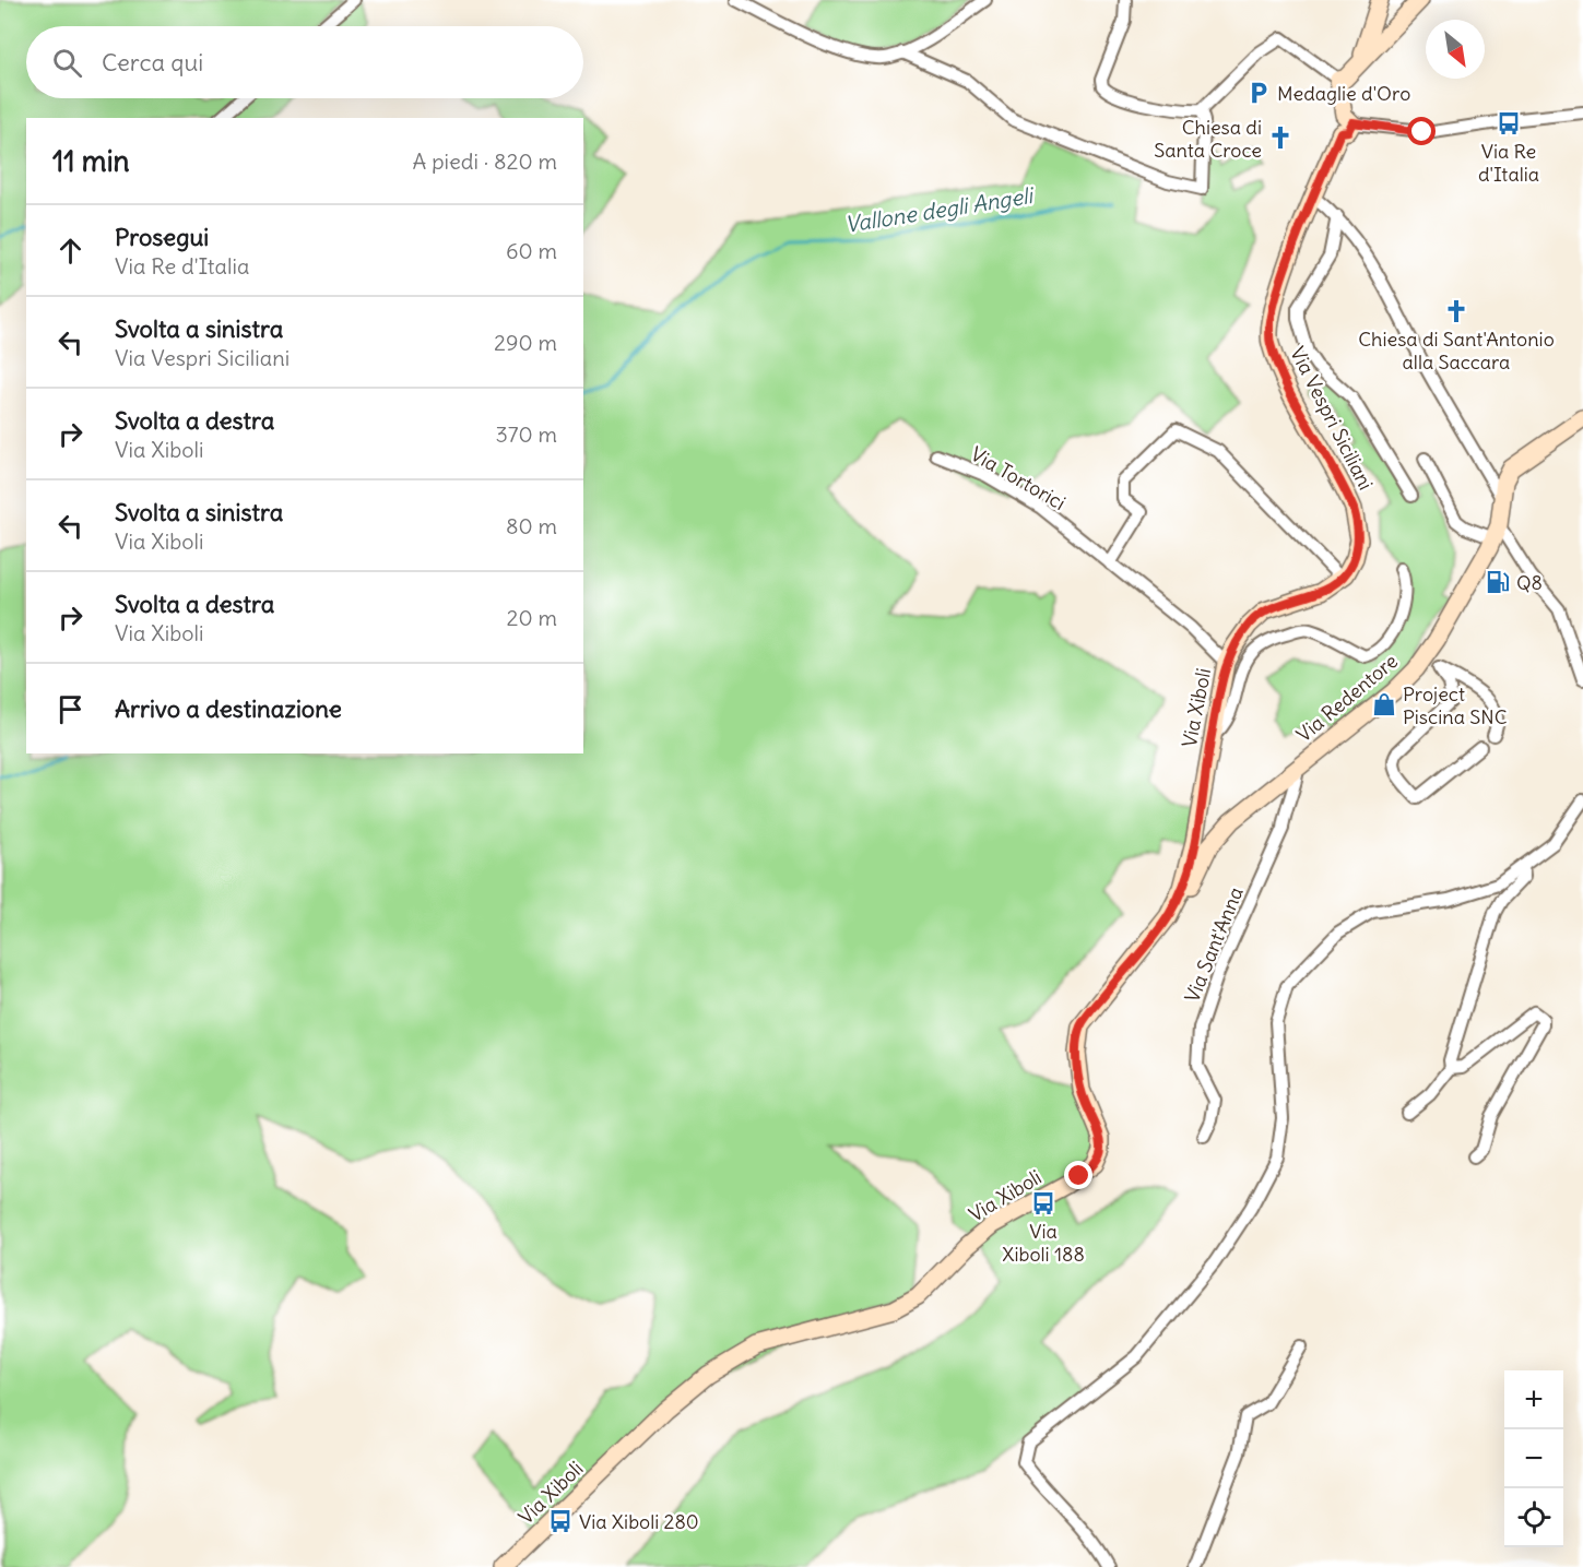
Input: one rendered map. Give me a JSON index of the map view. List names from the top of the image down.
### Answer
{
  "streets": {
    "street": [
      "Via Vespri Siciliani",
      "Via Tortorici",
      "Via Redentore",
      "Via Xiboli",
      "Via Sant'Anna"
    ]
  },
  "crossings": [
    ["Via Vespri Siciliani", "Via Xiboli"],
    ["Via Tortorici", "Via Xiboli"],
    ["Via Redentore", "Via Xiboli"],
    ["Via Redentore", "Via Sant'Anna"]
  ],
  "water": ["Vallone degli Angeli"],
  "places": {
    "parking": ["Medaglie d'Oro"],
    "bus stop": ["Via Re d'Italia", "Via Xiboli 188", "Via Xiboli 280"],
    "church": ["Chiesa di Santa Croce", "Chiesa di Sant'Antonio alla Saccara"],
    "fuel station": ["Q8"],
    "shop": ["Project Piscina SNC"]
  },
  "north": "bottom right",
  "page": {
    "search": "Cerca qui",
    "heading": ["11 min", "A piedi · 820 m"],
    "list": [
      ["Prosegui", "Via Re d'Italia", "60 m"],
      ["Svolta a sinistra", "Via Vespri Siciliani", "290 m"],
      ["Svolta a destra", "Via Xiboli", "370 m"],
      ["Svolta a sinistra", "Via Xiboli", "80 m"],
      ["Svolta a destra", "Via Xiboli", "20 m"],
      "Arrivo a destinazione"
    ],
    "map_buttons": ["+", "−"]
  }
}
